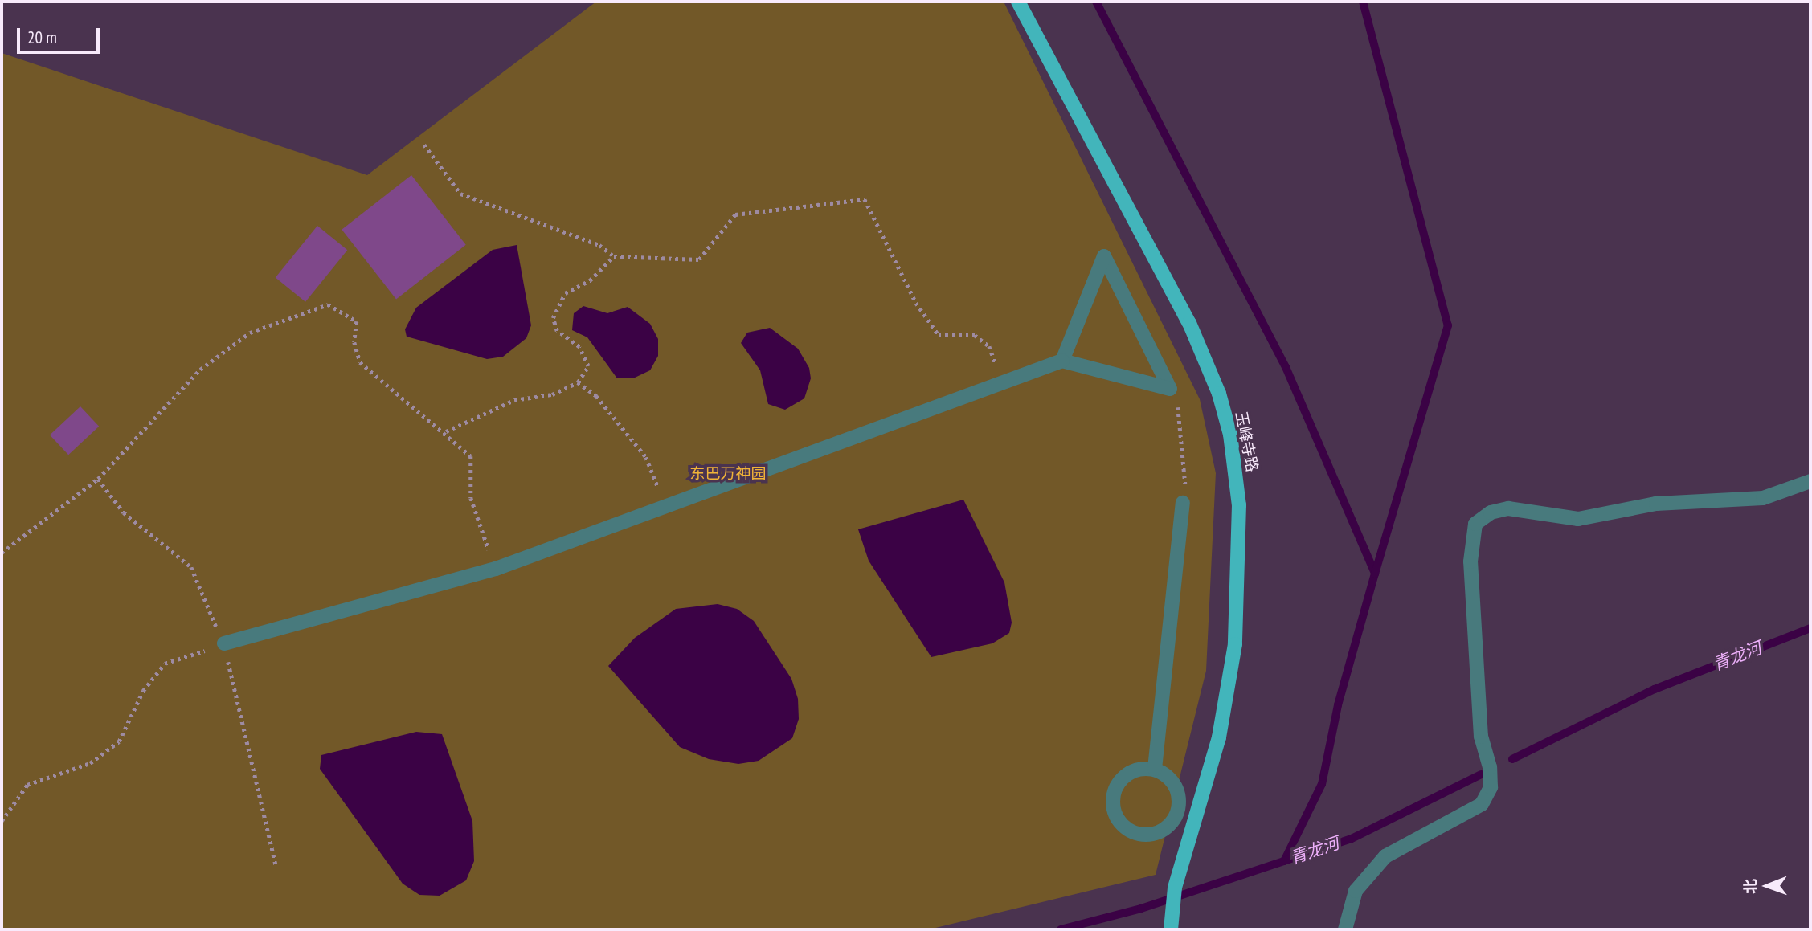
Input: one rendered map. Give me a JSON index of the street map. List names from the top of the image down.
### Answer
{
  "streets": {
    "main road": ["玉峰寺路"]
  },
  "water": ["青龙河"],
  "parks": ["东巴万神园"],
  "scale_bar": "20 m",
  "north": "left"
}
